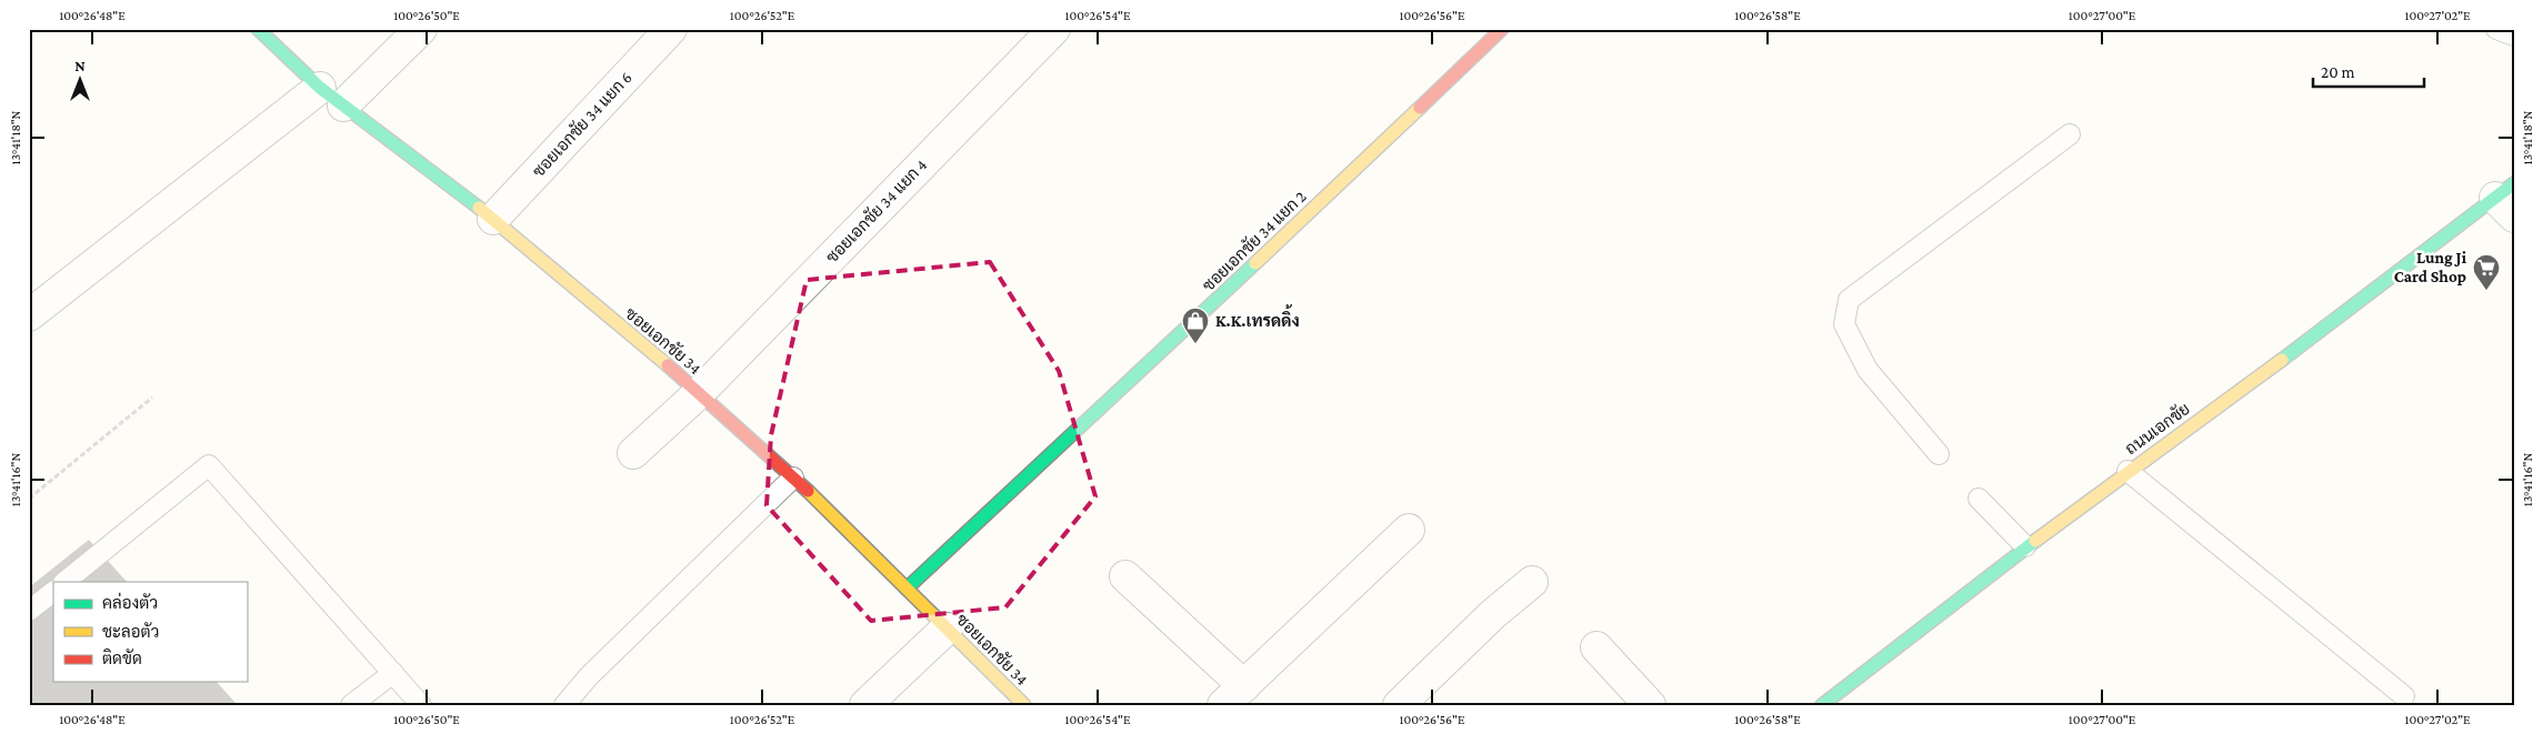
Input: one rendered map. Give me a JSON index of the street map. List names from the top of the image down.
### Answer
{
  "streets": {
    "street": [
      "ซอยเอกชัย 34 แยก 6",
      "ซอยเอกชัย 34 แยก 4",
      "ซอยเอกชัย 34 แยก 2",
      "ซอยเอกชัย 34",
      "ถนนเอกชัย"
    ]
  },
  "crossings": [
    ["ซอยเอกชัย 34 แยก 6", "ซอยเอกชัย 34"],
    ["ซอยเอกชัย 34 แยก 4", "ซอยเอกชัย 34"],
    ["ซอยเอกชัย 34 แยก 2", "ซอยเอกชัย 34"]
  ],
  "places": {
    "supermarket": ["Lung Ji Card Shop"],
    "shop": ["K.K.เทรดดิ้ง"]
  },
  "legend": ["คล่องตัว", "ชะลอตัว", "ติดขัด"],
  "scale_bar": "20 m",
  "north": "top",
  "coordinates": [
    "100°26'48\"E",
    "100°26'50\"E",
    "100°26'52\"E",
    "100°26'54\"E",
    "100°26'56\"E",
    "100°26'58\"E",
    "100°27'00\"E",
    "100°27'02\"E",
    "13°41'18\"N",
    "13°41'16\"N"
  ]
}
